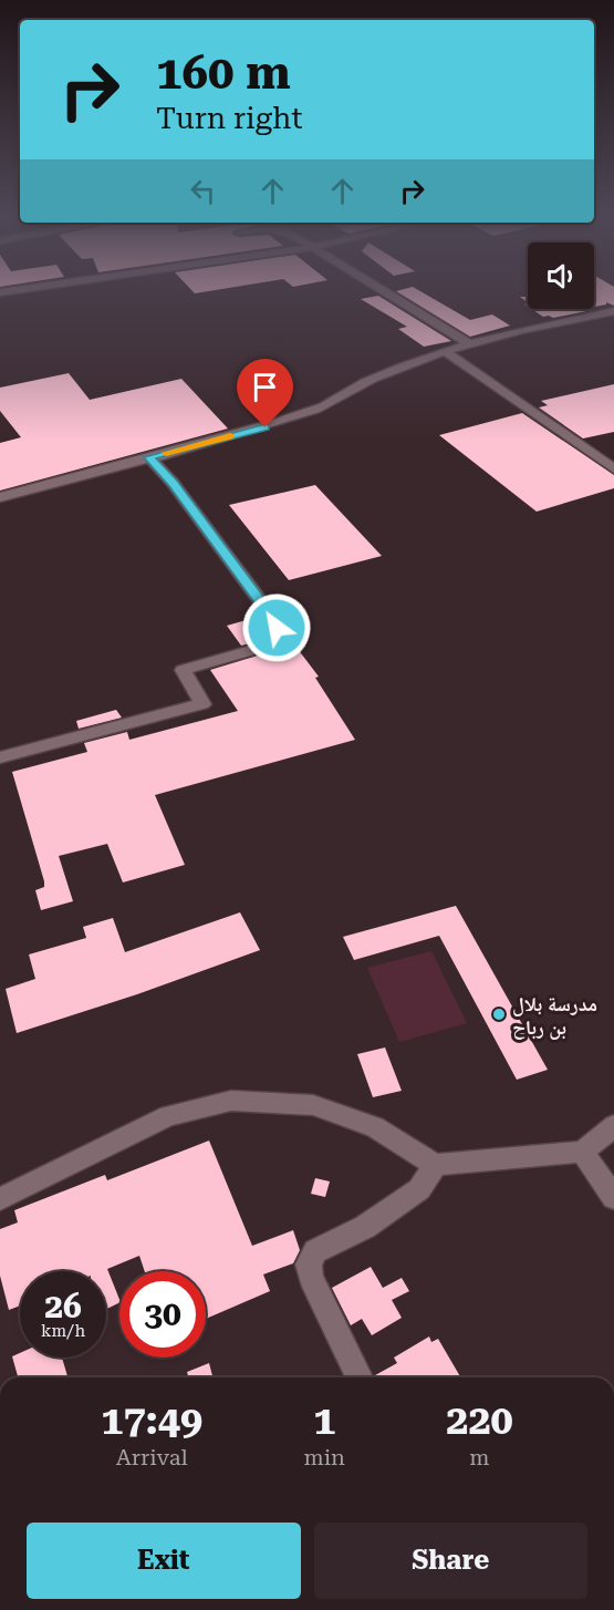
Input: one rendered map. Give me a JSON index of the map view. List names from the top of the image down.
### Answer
{
  "places": ["مدرسة بلال بن رباح"],
  "page": {
    "turn": ["160 m", "Turn right"],
    "speed": "26 km/h",
    "limit": "30",
    "eta": [
      "17:49",
      "Arrival",
      "1",
      "min",
      "220",
      "m"
    ],
    "buttons": ["Exit", "Share"]
  }
}
